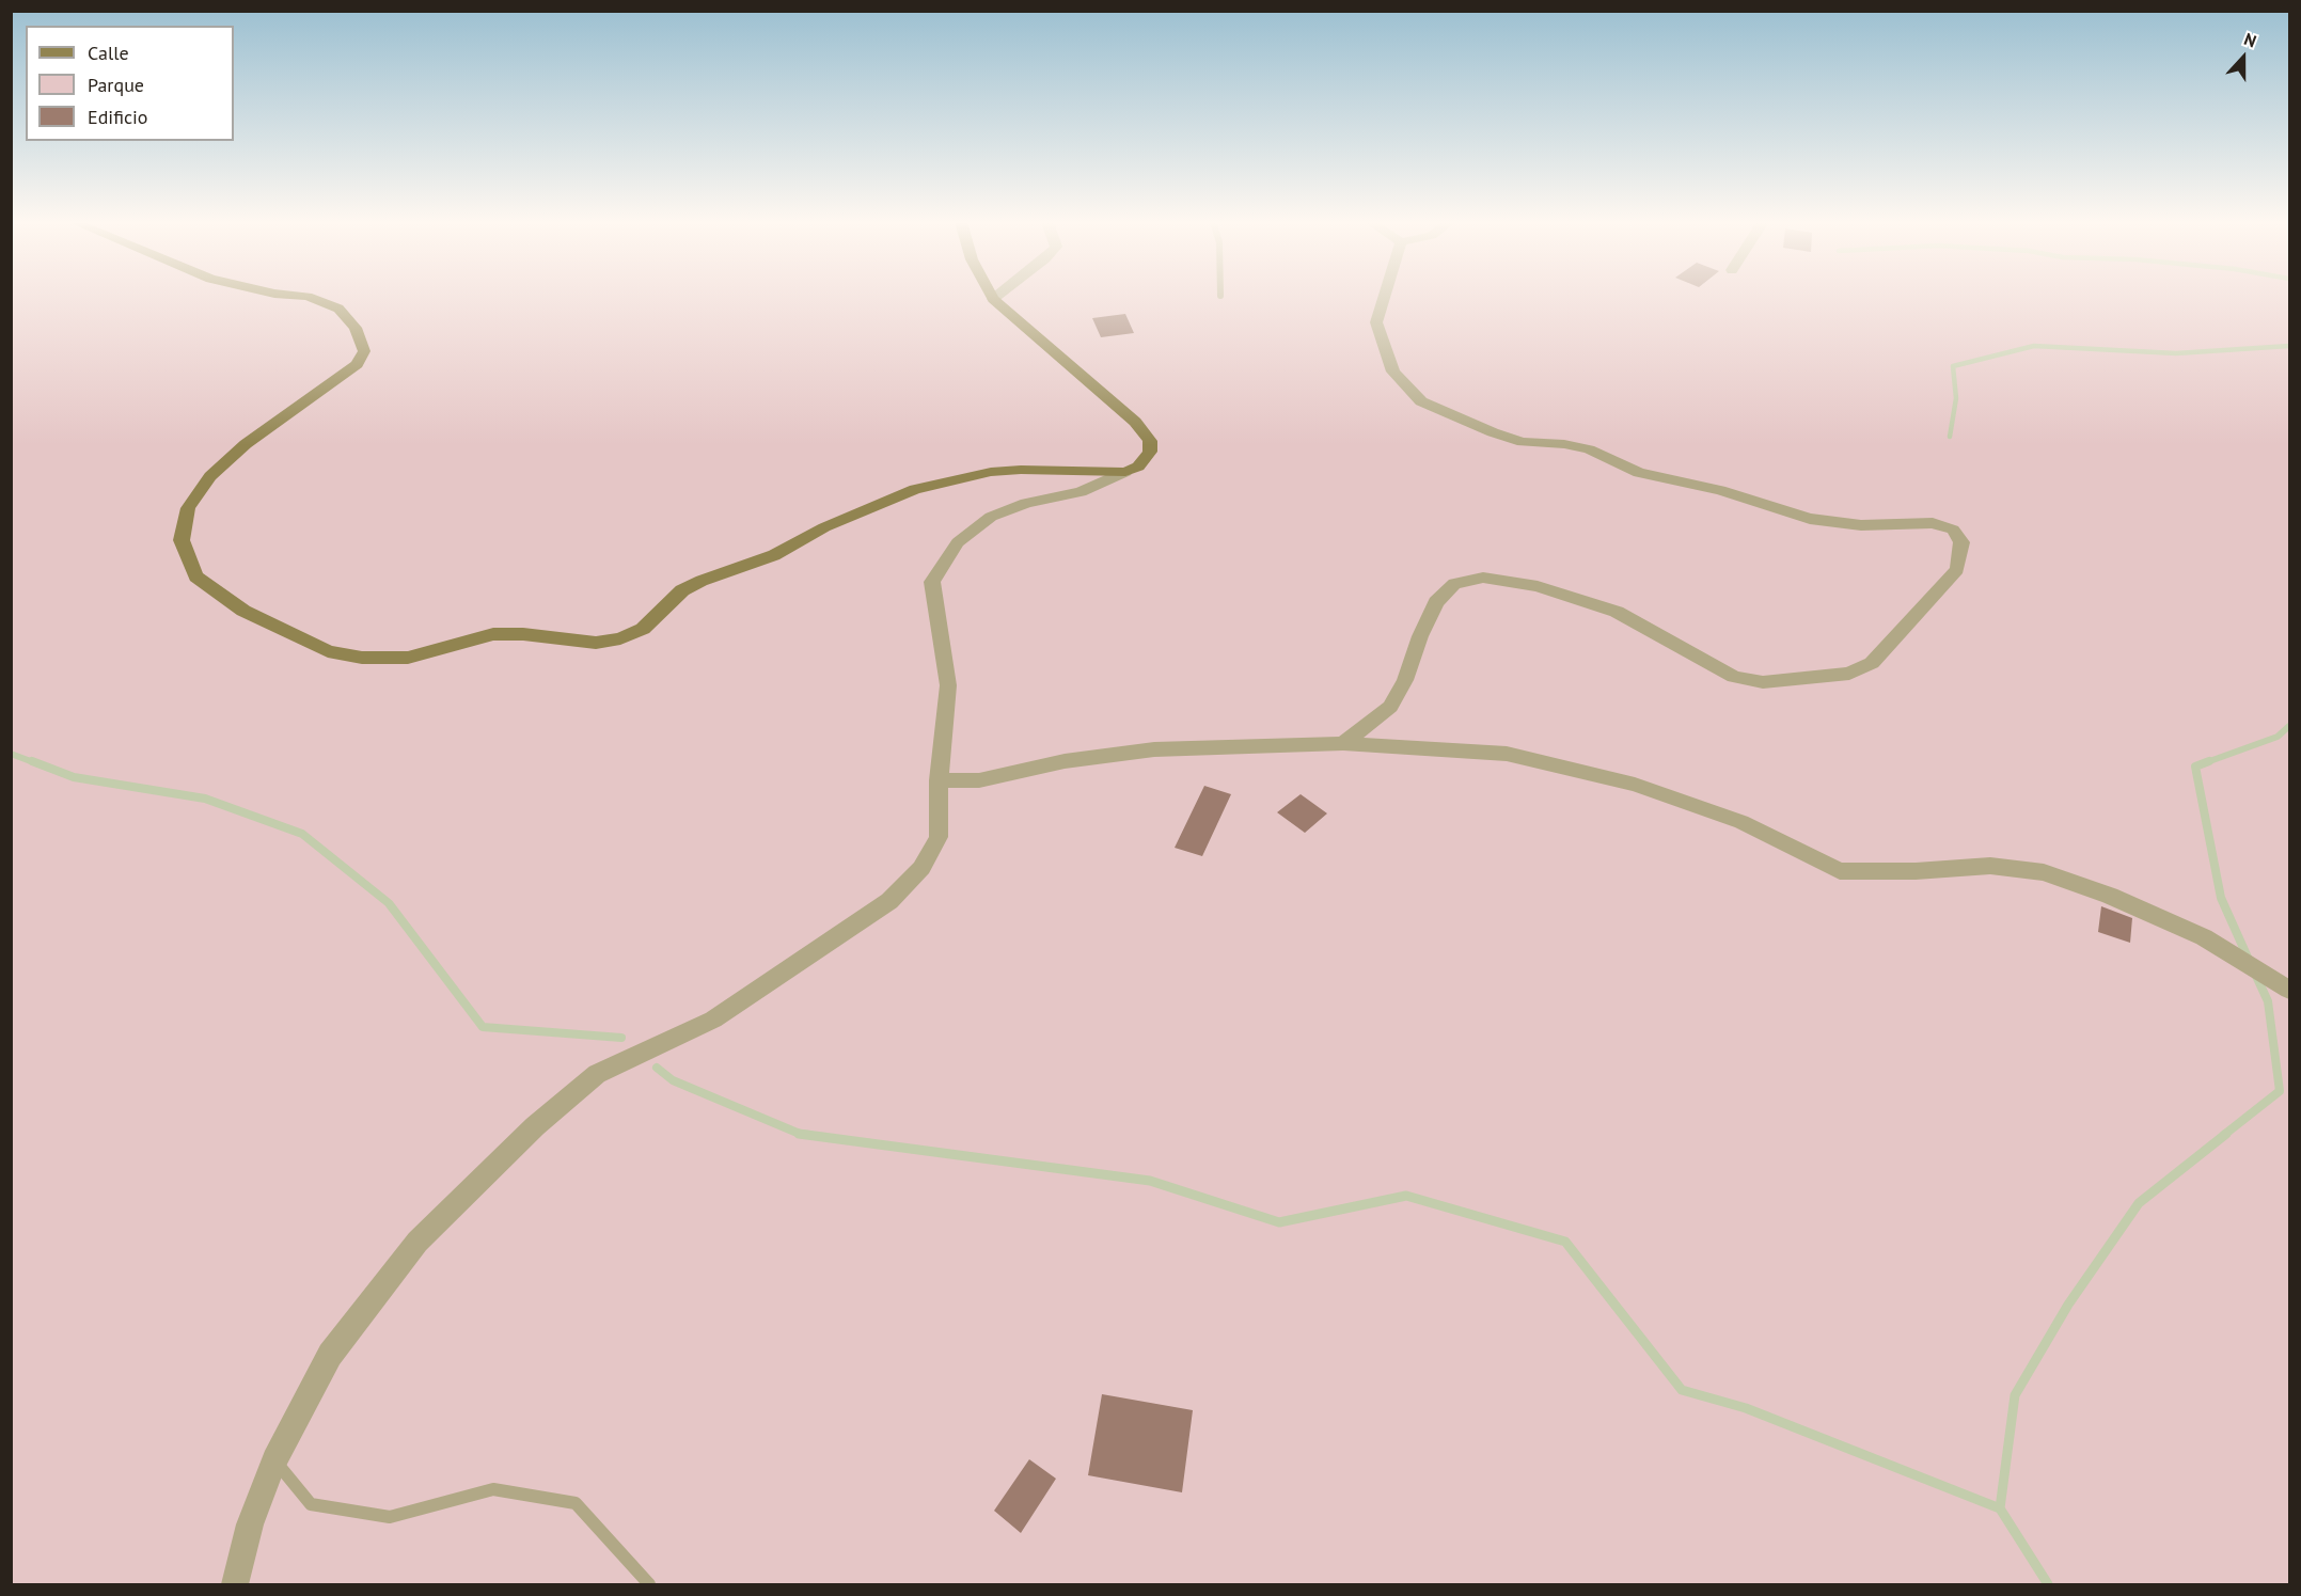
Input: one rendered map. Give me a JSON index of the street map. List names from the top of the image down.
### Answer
{
  "legend": ["Calle", "Parque", "Edificio"],
  "north": "top"
}
